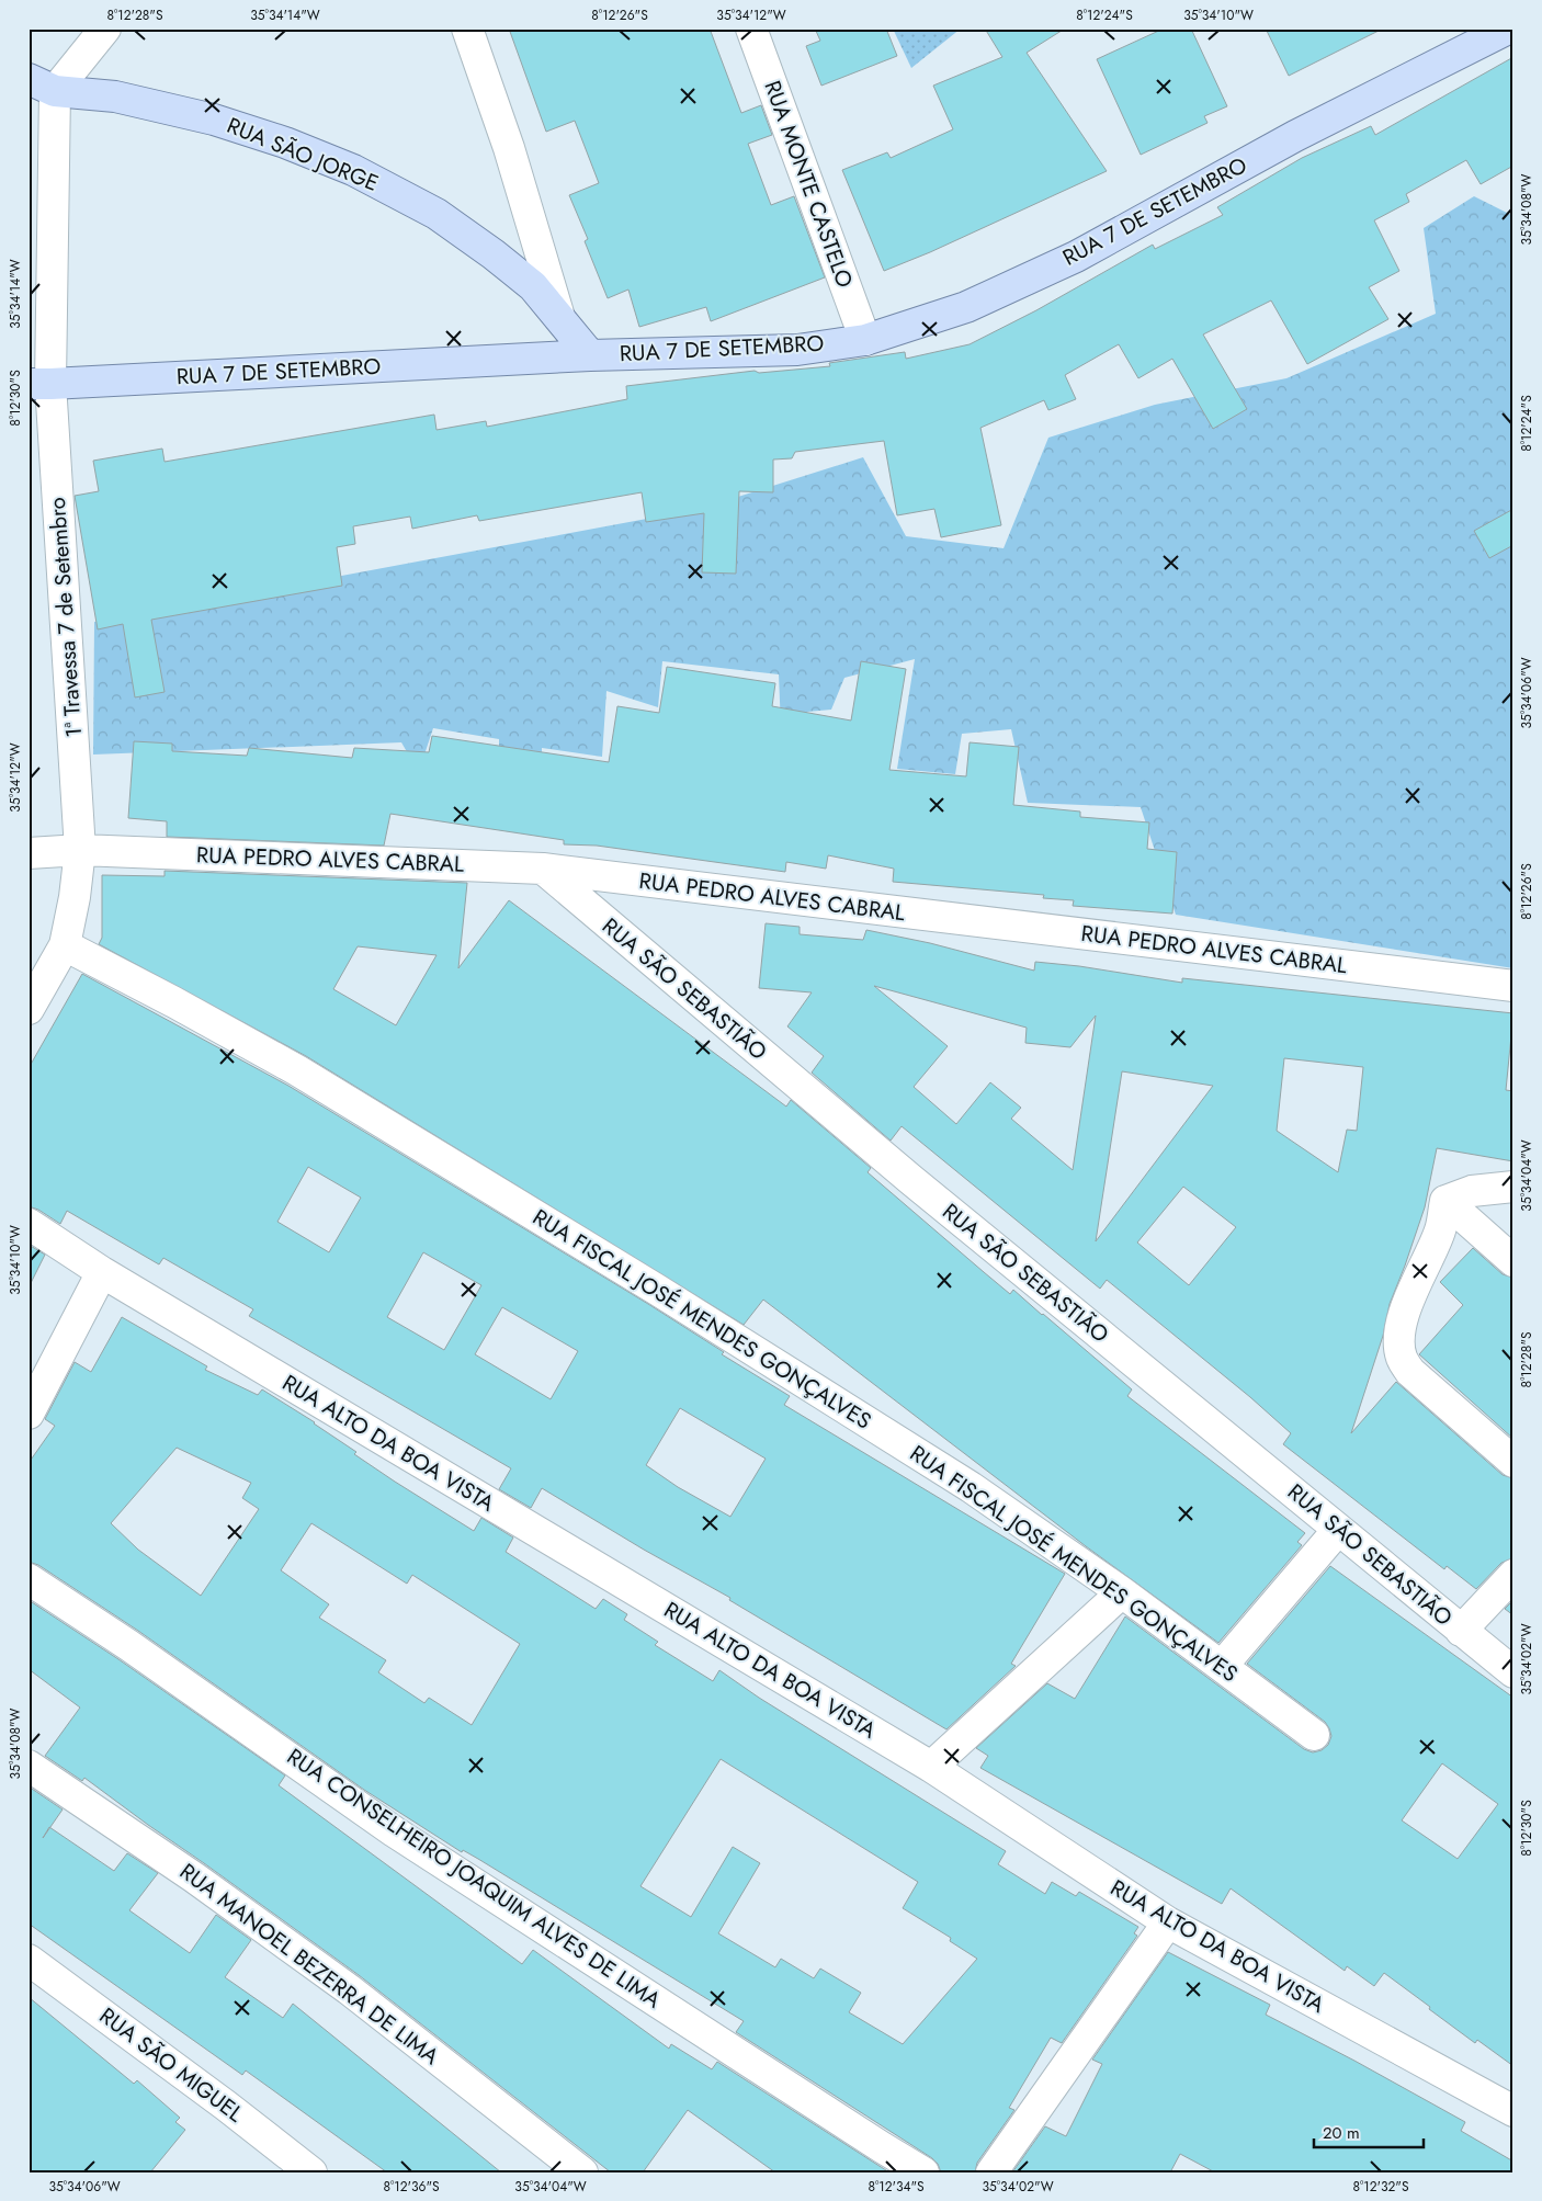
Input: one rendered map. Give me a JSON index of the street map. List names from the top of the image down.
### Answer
{
  "streets": {
    "main road": ["RUA SÃO JORGE", "RUA 7 DE SETEMBRO"],
    "street": [
      "RUA MONTE CASTELO",
      "1ª Travessa 7 de Setembro",
      "RUA PEDRO ALVES CABRAL",
      "RUA SÃO SEBASTIÃO",
      "RUA FISCAL JOSÉ MENDES GONÇALVES",
      "RUA ALTO DA BOA VISTA",
      "RUA CONSELHEIRO JOAQUIM ALVES DE LIMA",
      "RUA MANOEL BEZERRA DE LIMA",
      "RUA SÃO MIGUEL"
    ]
  },
  "crossings": [
    ["RUA SÃO JORGE", "RUA 7 DE SETEMBRO"],
    ["RUA SÃO JORGE", "1ª Travessa 7 de Setembro"],
    ["RUA MONTE CASTELO", "RUA 7 DE SETEMBRO"],
    ["RUA 7 DE SETEMBRO", "1ª Travessa 7 de Setembro"],
    ["1ª Travessa 7 de Setembro", "RUA PEDRO ALVES CABRAL"],
    ["1ª Travessa 7 de Setembro", "RUA FISCAL JOSÉ MENDES GONÇALVES"],
    ["RUA PEDRO ALVES CABRAL", "RUA SÃO SEBASTIÃO"]
  ],
  "scale_bar": "20 m",
  "coordinates": [
    "8°12'28\"S",
    "35°34'14\"W",
    "8°12'26\"S",
    "35°34'12\"W",
    "8°12'24\"S",
    "35°34'10\"W",
    "35°34'08\"W",
    "8°12'30\"S",
    "35°34'06\"W",
    "35°34'04\"W",
    "35°34'02\"W",
    "8°12'36\"S",
    "8°12'34\"S",
    "8°12'32\"S"
  ]
}
